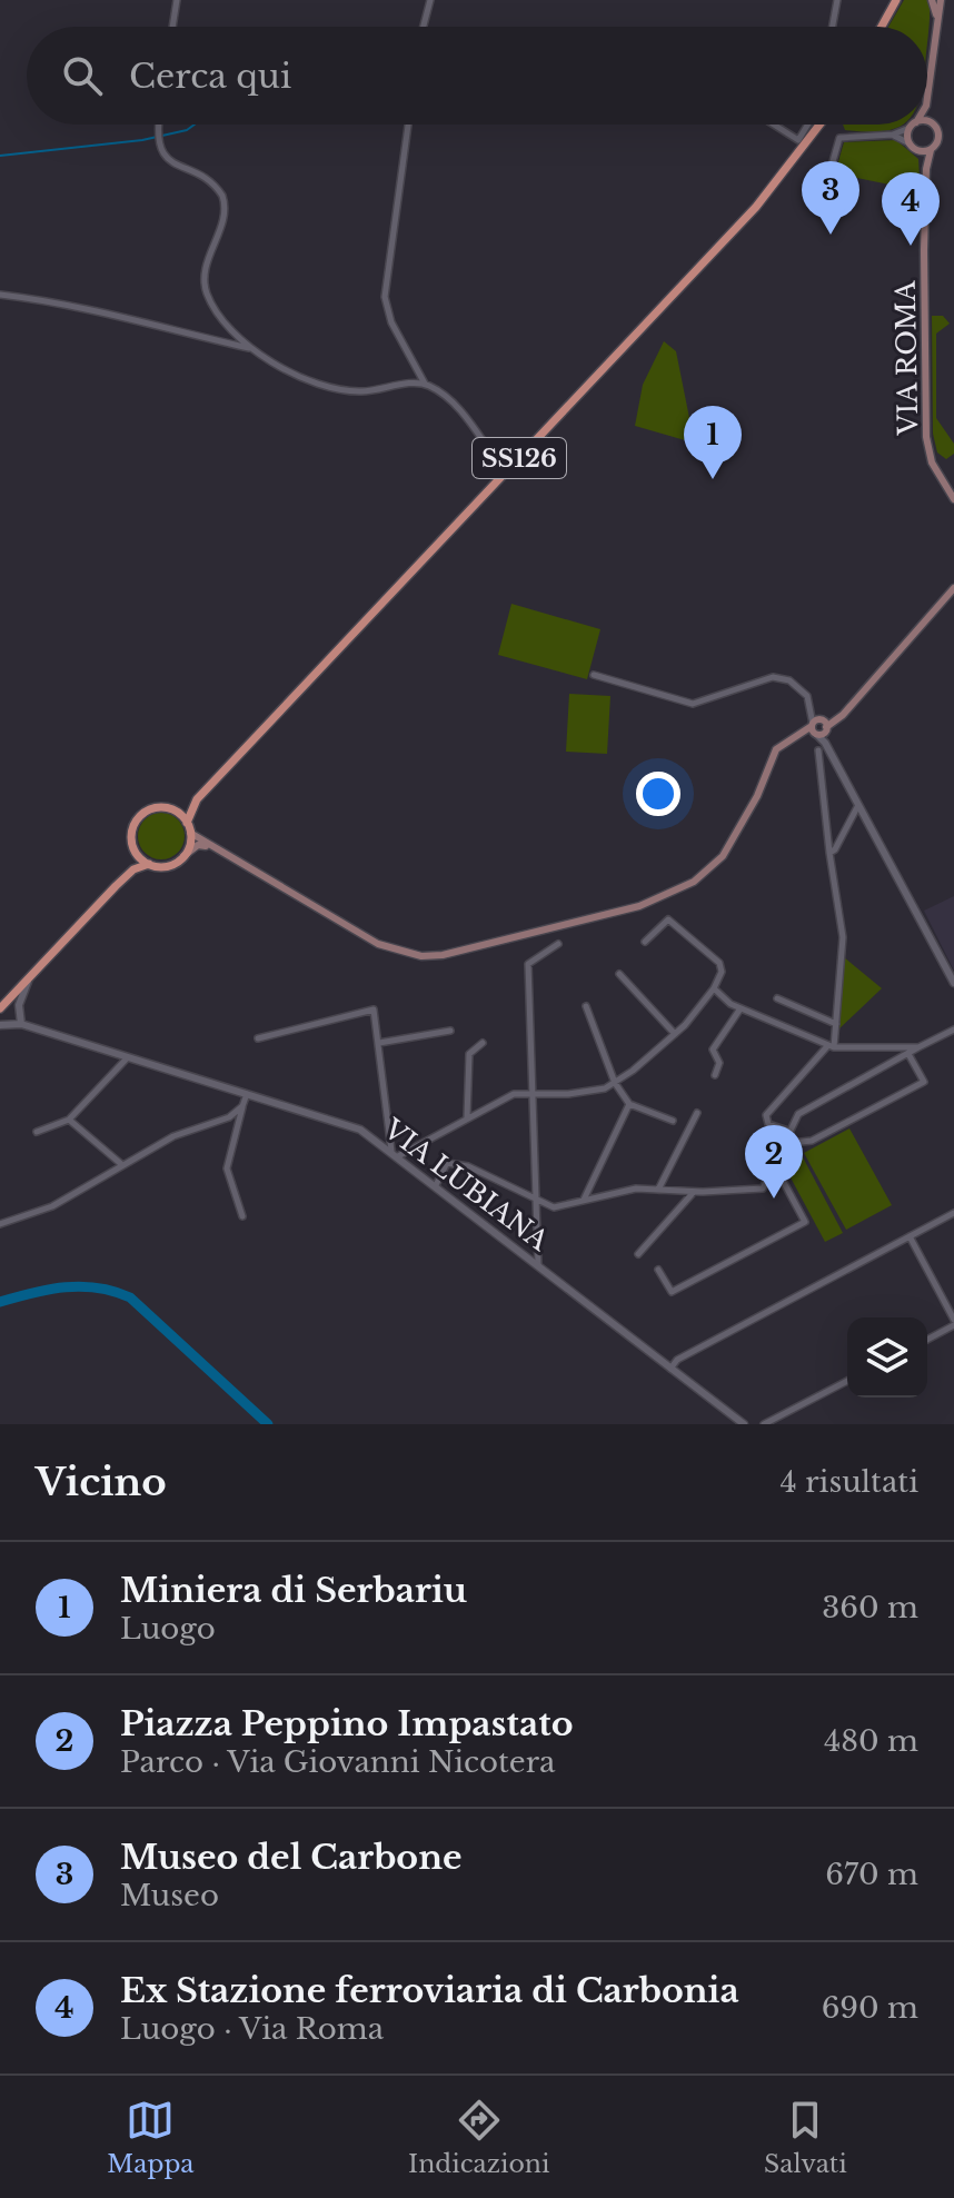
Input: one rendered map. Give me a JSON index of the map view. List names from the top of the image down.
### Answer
{
  "streets": {
    "main road": ["VIA ROMA", "SS126"],
    "street": ["VIA LUBIANA"]
  },
  "page": {
    "search": "Cerca qui",
    "pins": [
      "3",
      "4",
      "1",
      "2"
    ],
    "heading": ["Vicino", "4 risultati"],
    "list": [
      {
        "mark": "1",
        "name": "Miniera di Serbariu",
        "note": "Luogo",
        "value": "360 m"
      },
      {
        "mark": "2",
        "name": "Piazza Peppino Impastato",
        "note": "Parco · Via Giovanni Nicotera",
        "value": "480 m"
      },
      {
        "mark": "3",
        "name": "Museo del Carbone",
        "note": "Museo",
        "value": "670 m"
      },
      {
        "mark": "4",
        "name": "Ex Stazione ferroviaria di Carbonia",
        "note": "Luogo · Via Roma",
        "value": "690 m"
      }
    ],
    "nav": ["Mappa", "Indicazioni", "Salvati"]
  }
}
